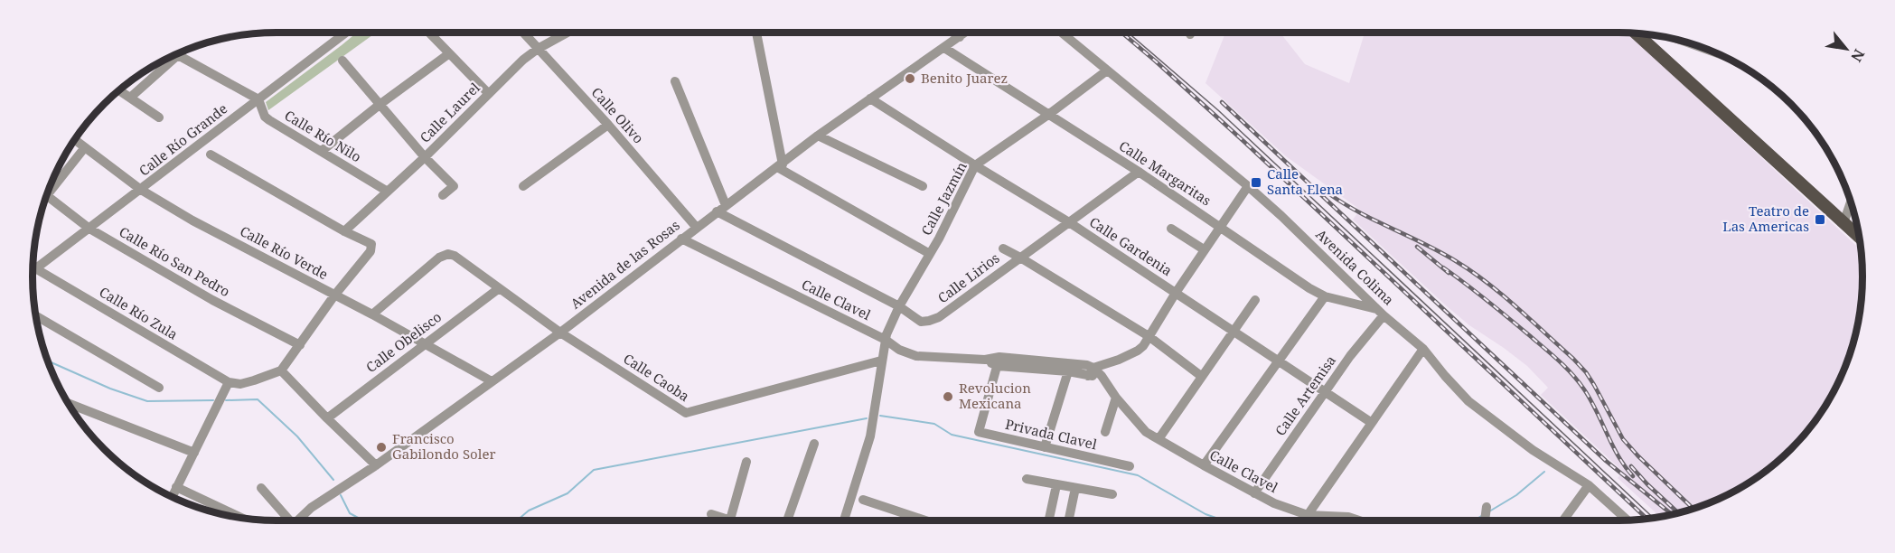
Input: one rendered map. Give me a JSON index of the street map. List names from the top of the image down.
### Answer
{
  "streets": {
    "street": [
      "Calle Laurel",
      "Calle Olivo",
      "Calle Río Nilo",
      "Calle Río Grande",
      "Calle Margaritas",
      "Calle Jazmín",
      "Calle Gardenia",
      "Calle Río Verde",
      "Calle Río San Pedro",
      "Avenida de las Rosas",
      "Avenida Colima",
      "Calle Lirios",
      "Calle Clavel",
      "Calle Río Zula",
      "Calle Obelisco",
      "Calle Caoba",
      "Calle Artemisa",
      "Privada Clavel"
    ]
  },
  "crossings": [
    ["Calle Laurel", "Calle Olivo"],
    ["Calle Laurel", "Calle Río Nilo"],
    ["Calle Olivo", "Avenida de las Rosas"],
    ["Calle Río Nilo", "Calle Río Grande"],
    ["Calle Río Grande", "Calle Río Verde"],
    ["Calle Río Grande", "Calle Río San Pedro"],
    ["Calle Río Grande", "Calle Río Zula"],
    ["Calle Margaritas", "Calle Jazmín"],
    ["Calle Margaritas", "Avenida de las Rosas"],
    ["Calle Margaritas", "Avenida Colima"],
    ["Calle Margaritas", "Calle Lirios"],
    ["Calle Margaritas", "Calle Artemisa"],
    ["Calle Jazmín", "Calle Gardenia"],
    ["Calle Jazmín", "Avenida Colima"],
    ["Calle Jazmín", "Calle Lirios"],
    ["Calle Jazmín", "Calle Clavel"],
    ["Calle Jazmín", "Calle Caoba"],
    ["Calle Gardenia", "Avenida de las Rosas"],
    ["Calle Gardenia", "Calle Lirios"],
    ["Calle Gardenia", "Calle Artemisa"],
    ["Calle Río Verde", "Avenida de las Rosas"],
    ["Calle Río Verde", "Calle Obelisco"],
    ["Calle Río Verde", "Calle Caoba"],
    ["Avenida de las Rosas", "Calle Lirios"],
    ["Avenida de las Rosas", "Calle Clavel"],
    ["Avenida de las Rosas", "Calle Caoba"],
    ["Avenida Colima", "Calle Artemisa"],
    ["Calle Clavel", "Calle Artemisa"],
    ["Calle Clavel", "Privada Clavel"],
    ["Calle Obelisco", "Calle Caoba"]
  ],
  "places": {
    "other": ["Benito Juarez", "Revolucion Mexicana", "Francisco Gabilondo Soler"],
    "transit": ["Calle Santa Elena", "Teatro de Las Americas"]
  },
  "north": "bottom right"
}
